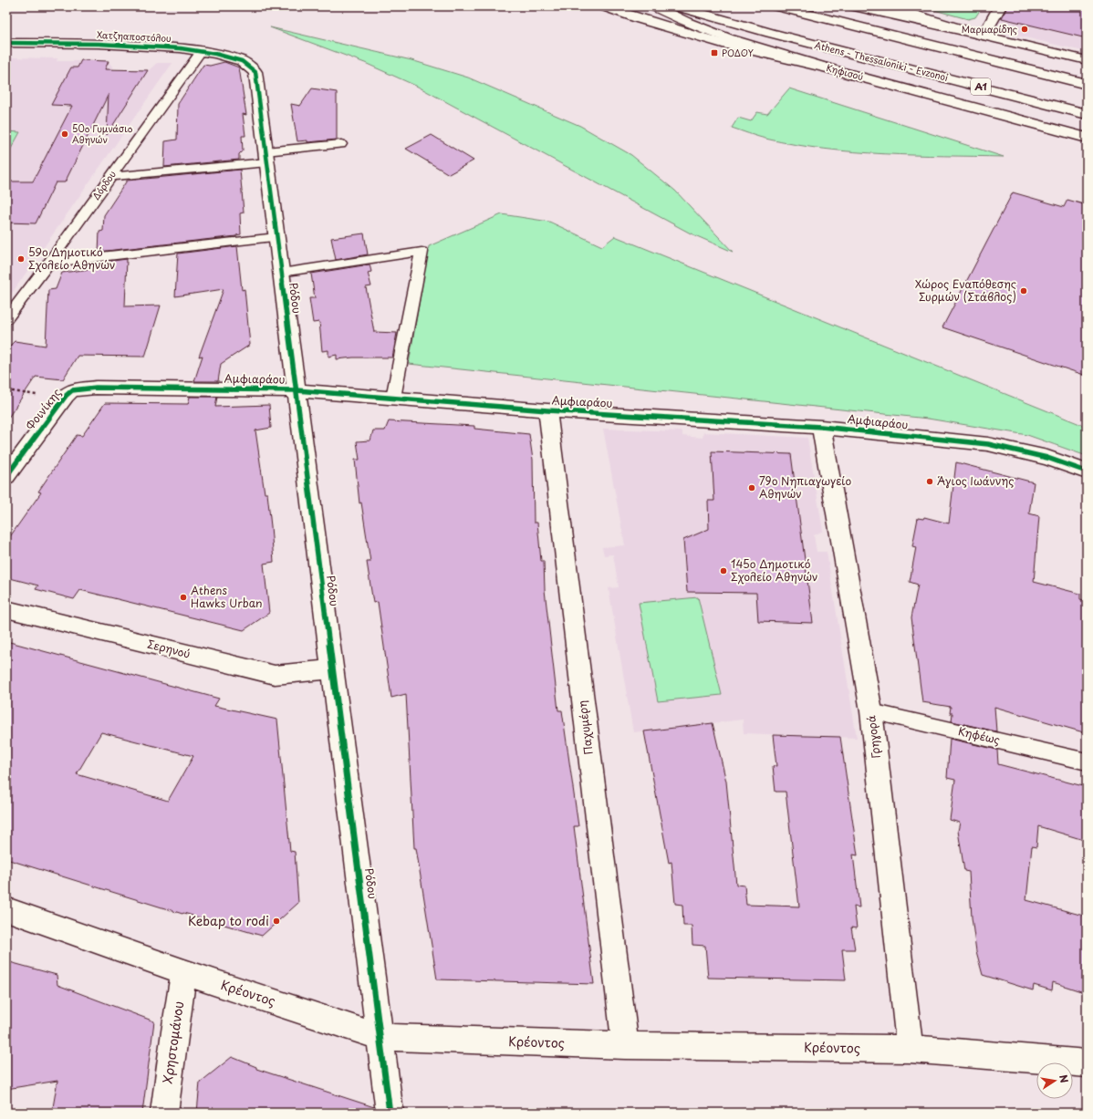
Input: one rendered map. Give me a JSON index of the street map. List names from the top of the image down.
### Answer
{
  "streets": {
    "main road": [
      "Χατζηαποστόλου",
      "Athens - Thessaloniki - Evzonoi",
      "Κηφισού",
      "Α1",
      "Ρόδου",
      "Αμφιαράου",
      "Φοινίκης",
      "Σερηνού",
      "Παχυμέρη",
      "Γρηγορά",
      "Κρέοντος",
      "Χρηστομάνου"
    ],
    "lane": ["Δόρδου", "Κηφέως"]
  },
  "crossings": [
    ["Χατζηαποστόλου", "Δόρδου"],
    ["Χατζηαποστόλου", "Ρόδου"],
    ["Ρόδου", "Αμφιαράου"],
    ["Ρόδου", "Σερηνού"],
    ["Ρόδου", "Κρέοντος"],
    ["Αμφιαράου", "Φοινίκης"],
    ["Αμφιαράου", "Παχυμέρη"],
    ["Αμφιαράου", "Γρηγορά"],
    ["Παχυμέρη", "Κρέοντος"],
    ["Κηφέως", "Γρηγορά"],
    ["Γρηγορά", "Κρέοντος"],
    ["Κρέοντος", "Χρηστομάνου"]
  ],
  "places": {
    "other": [
      "Μαρμαρίδης",
      "50ο Γυμνάσιο Αθηνών",
      "59ο Δημοτικό Σχολείο Αθηνών",
      "Χώρος Εναπόθεσης Συρμών (Στάβλος)",
      "Άγιος Ιωάννης",
      "79ο Νηπιαγωγείο Αθηνών",
      "145ο Δημοτικό Σχολείο Αθηνών",
      "Athens Hawks Urban",
      "Kebap to rodi"
    ],
    "transit": ["ΡΟΔΟΥ"]
  },
  "north": "right"
}
